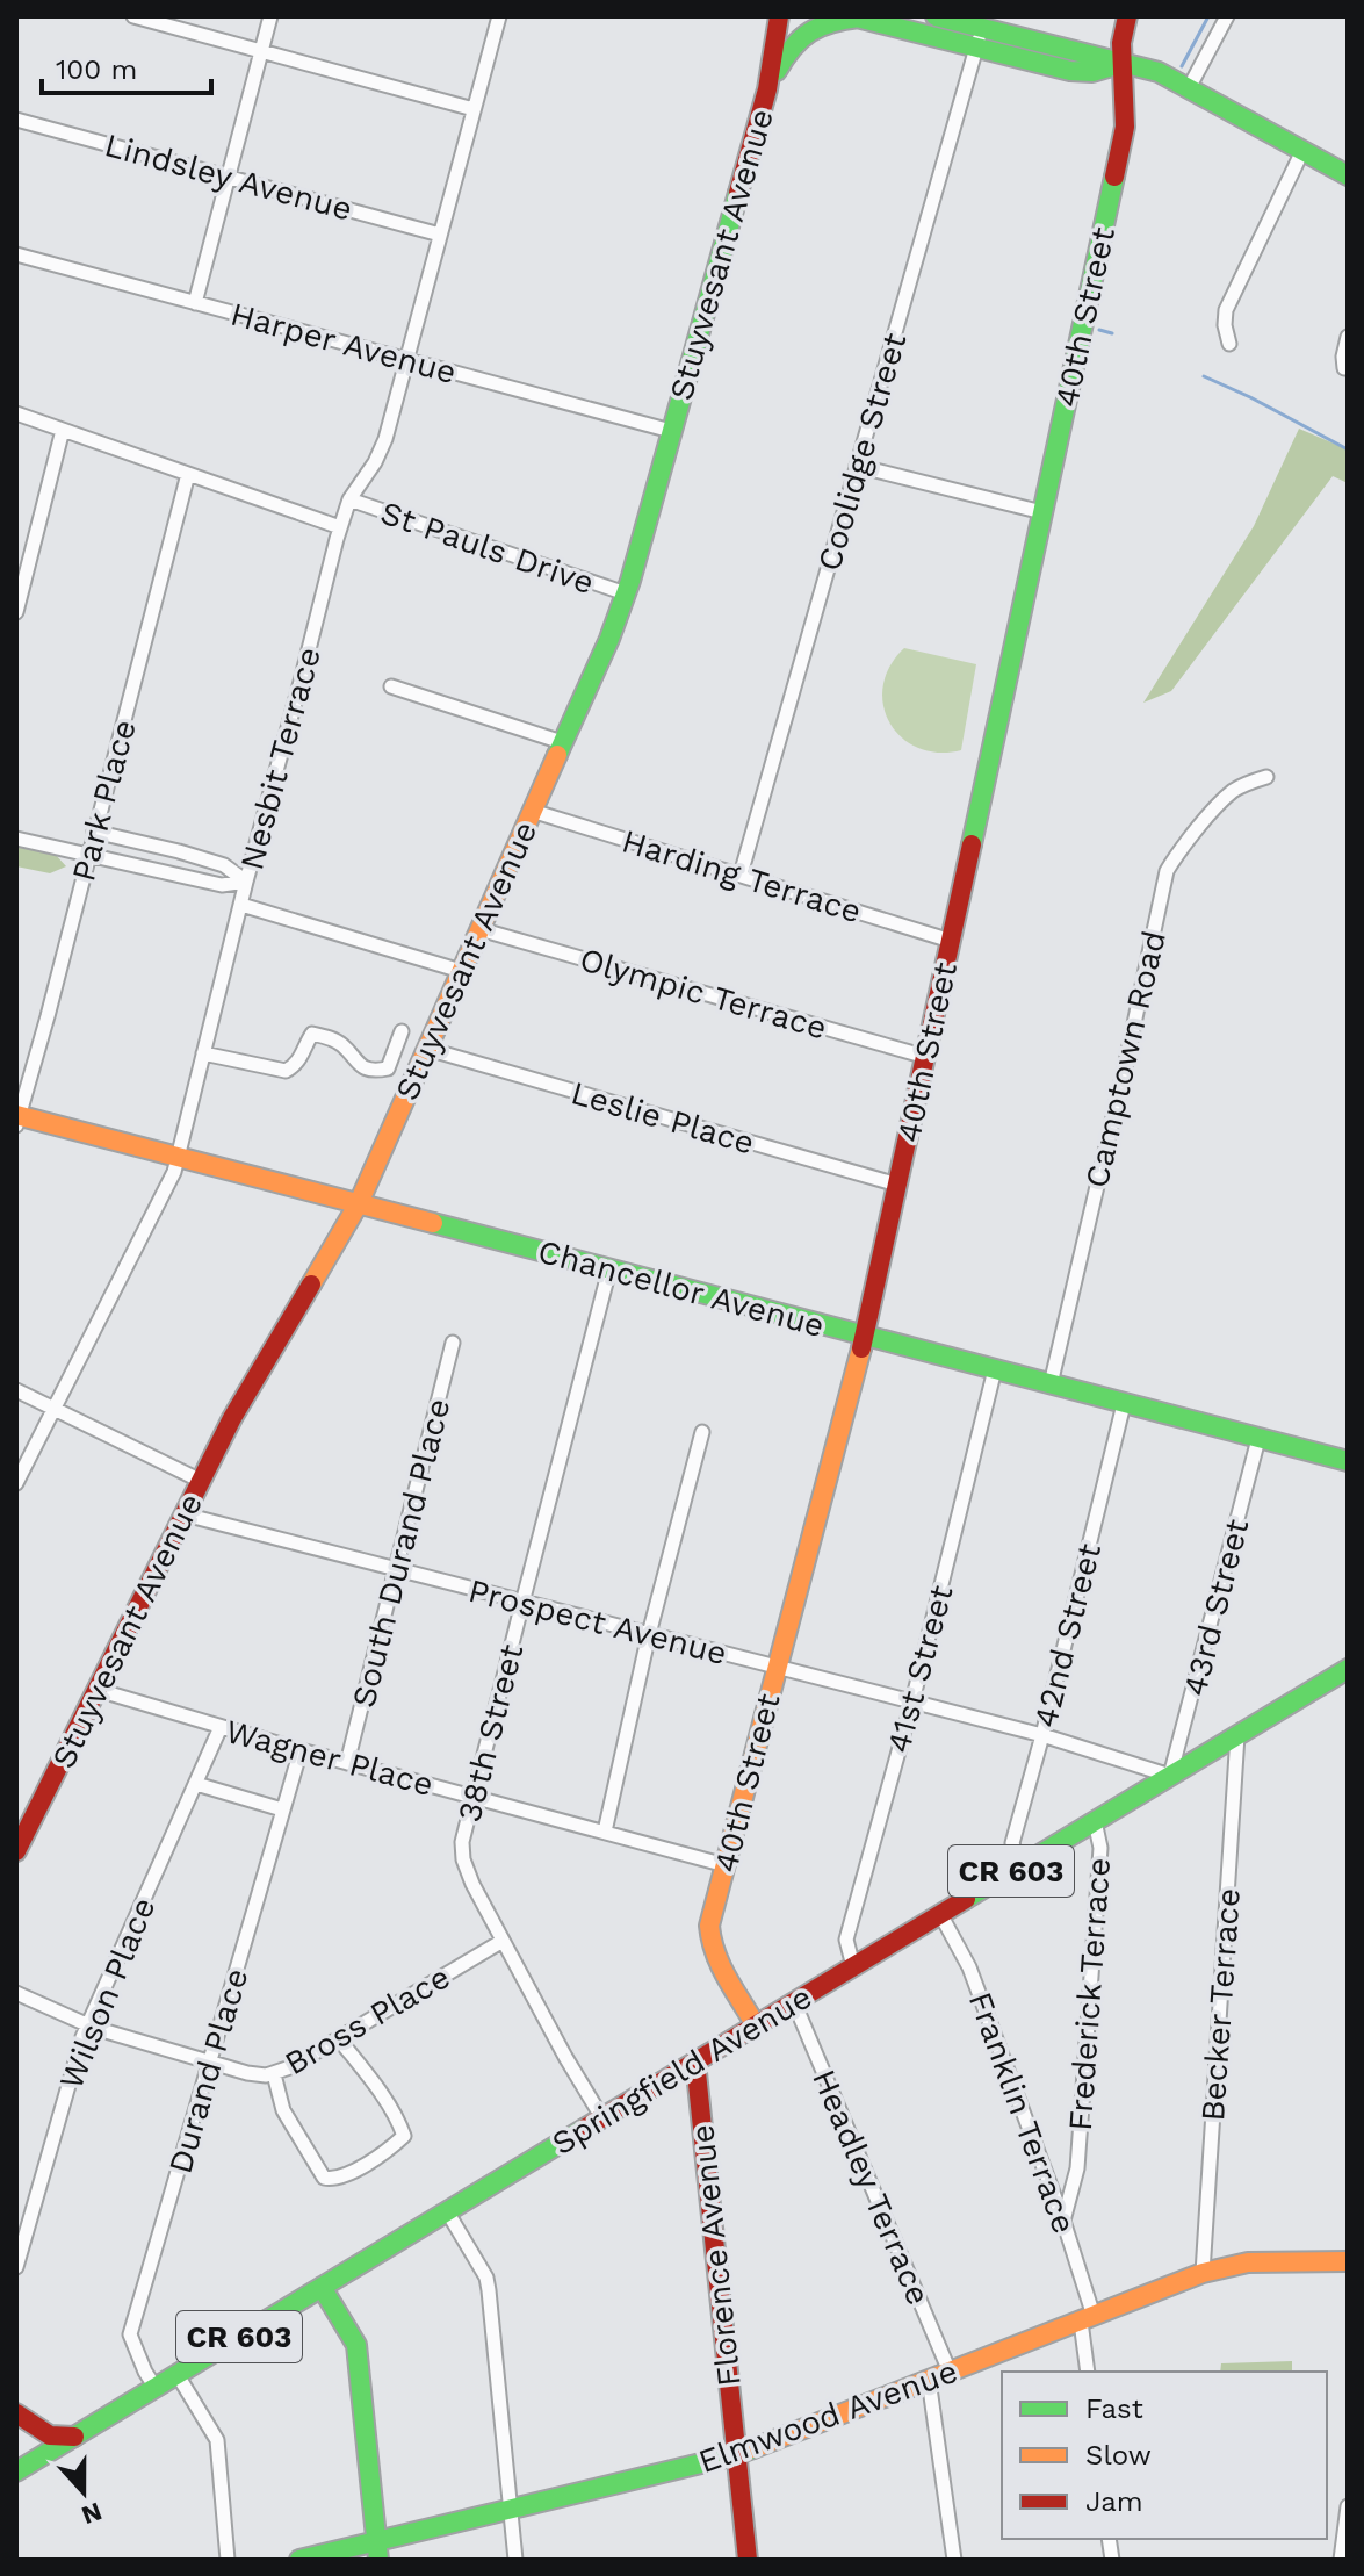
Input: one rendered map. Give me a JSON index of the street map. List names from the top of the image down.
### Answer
{
  "streets": {
    "main road": [
      "Stuyvesant Avenue",
      "40th Street",
      "Chancellor Avenue",
      "CR 603",
      "Springfield Avenue",
      "Florence Avenue",
      "Elmwood Avenue"
    ],
    "street": [
      "Lindsley Avenue",
      "Harper Avenue",
      "Coolidge Street",
      "St Pauls Drive",
      "Nesbit Terrace",
      "Park Place",
      "Harding Terrace",
      "Olympic Terrace",
      "Camptown Road",
      "Leslie Place",
      "South Durand Place",
      "43rd Street",
      "Prospect Avenue",
      "42nd Street",
      "41st Street",
      "38th Street",
      "Wagner Place",
      "Wilson Place",
      "Frederick Terrace",
      "Becker Terrace",
      "Bross Place",
      "Durand Place",
      "Franklin Terrace",
      "Headley Terrace"
    ]
  },
  "crossings": [
    ["Lindsley Avenue", "Nesbit Terrace"],
    ["Stuyvesant Avenue", "Harper Avenue"],
    ["Stuyvesant Avenue", "St Pauls Drive"],
    ["Stuyvesant Avenue", "Harding Terrace"],
    ["Stuyvesant Avenue", "Olympic Terrace"],
    ["Stuyvesant Avenue", "Leslie Place"],
    ["Stuyvesant Avenue", "Chancellor Avenue"],
    ["Stuyvesant Avenue", "Prospect Avenue"],
    ["Stuyvesant Avenue", "Wagner Place"],
    ["40th Street", "Harding Terrace"],
    ["40th Street", "Olympic Terrace"],
    ["40th Street", "Leslie Place"],
    ["40th Street", "Chancellor Avenue"],
    ["40th Street", "Prospect Avenue"],
    ["40th Street", "Wagner Place"],
    ["40th Street", "Springfield Avenue"],
    ["Harper Avenue", "Nesbit Terrace"],
    ["Coolidge Street", "Harding Terrace"],
    ["St Pauls Drive", "Nesbit Terrace"],
    ["Nesbit Terrace", "Chancellor Avenue"],
    ["Park Place", "Chancellor Avenue"],
    ["Camptown Road", "Chancellor Avenue"],
    ["Chancellor Avenue", "43rd Street"],
    ["Chancellor Avenue", "42nd Street"],
    ["Chancellor Avenue", "41st Street"],
    ["Chancellor Avenue", "38th Street"],
    ["South Durand Place", "Prospect Avenue"],
    ["South Durand Place", "Wagner Place"],
    ["43rd Street", "Prospect Avenue"],
    ["43rd Street", "Springfield Avenue"],
    ["Prospect Avenue", "42nd Street"],
    ["Prospect Avenue", "41st Street"],
    ["Prospect Avenue", "38th Street"],
    ["Prospect Avenue", "Springfield Avenue"],
    ["42nd Street", "Springfield Avenue"],
    ["41st Street", "Springfield Avenue"],
    ["38th Street", "Wagner Place"],
    ["38th Street", "Bross Place"],
    ["38th Street", "Springfield Avenue"],
    ["Wagner Place", "Wilson Place"],
    ["Wagner Place", "Durand Place"],
    ["Wilson Place", "Bross Place"],
    ["Frederick Terrace", "Springfield Avenue"],
    ["Frederick Terrace", "Franklin Terrace"],
    ["Becker Terrace", "Springfield Avenue"],
    ["Becker Terrace", "Elmwood Avenue"],
    ["Bross Place", "Durand Place"],
    ["Springfield Avenue", "Durand Place"],
    ["Springfield Avenue", "Franklin Terrace"],
    ["Springfield Avenue", "Headley Terrace"],
    ["Springfield Avenue", "Florence Avenue"],
    ["Franklin Terrace", "Elmwood Avenue"],
    ["Headley Terrace", "Elmwood Avenue"],
    ["Florence Avenue", "Elmwood Avenue"]
  ],
  "legend": ["Fast", "Slow", "Jam"],
  "scale_bar": "100 m",
  "north": "bottom"
}
